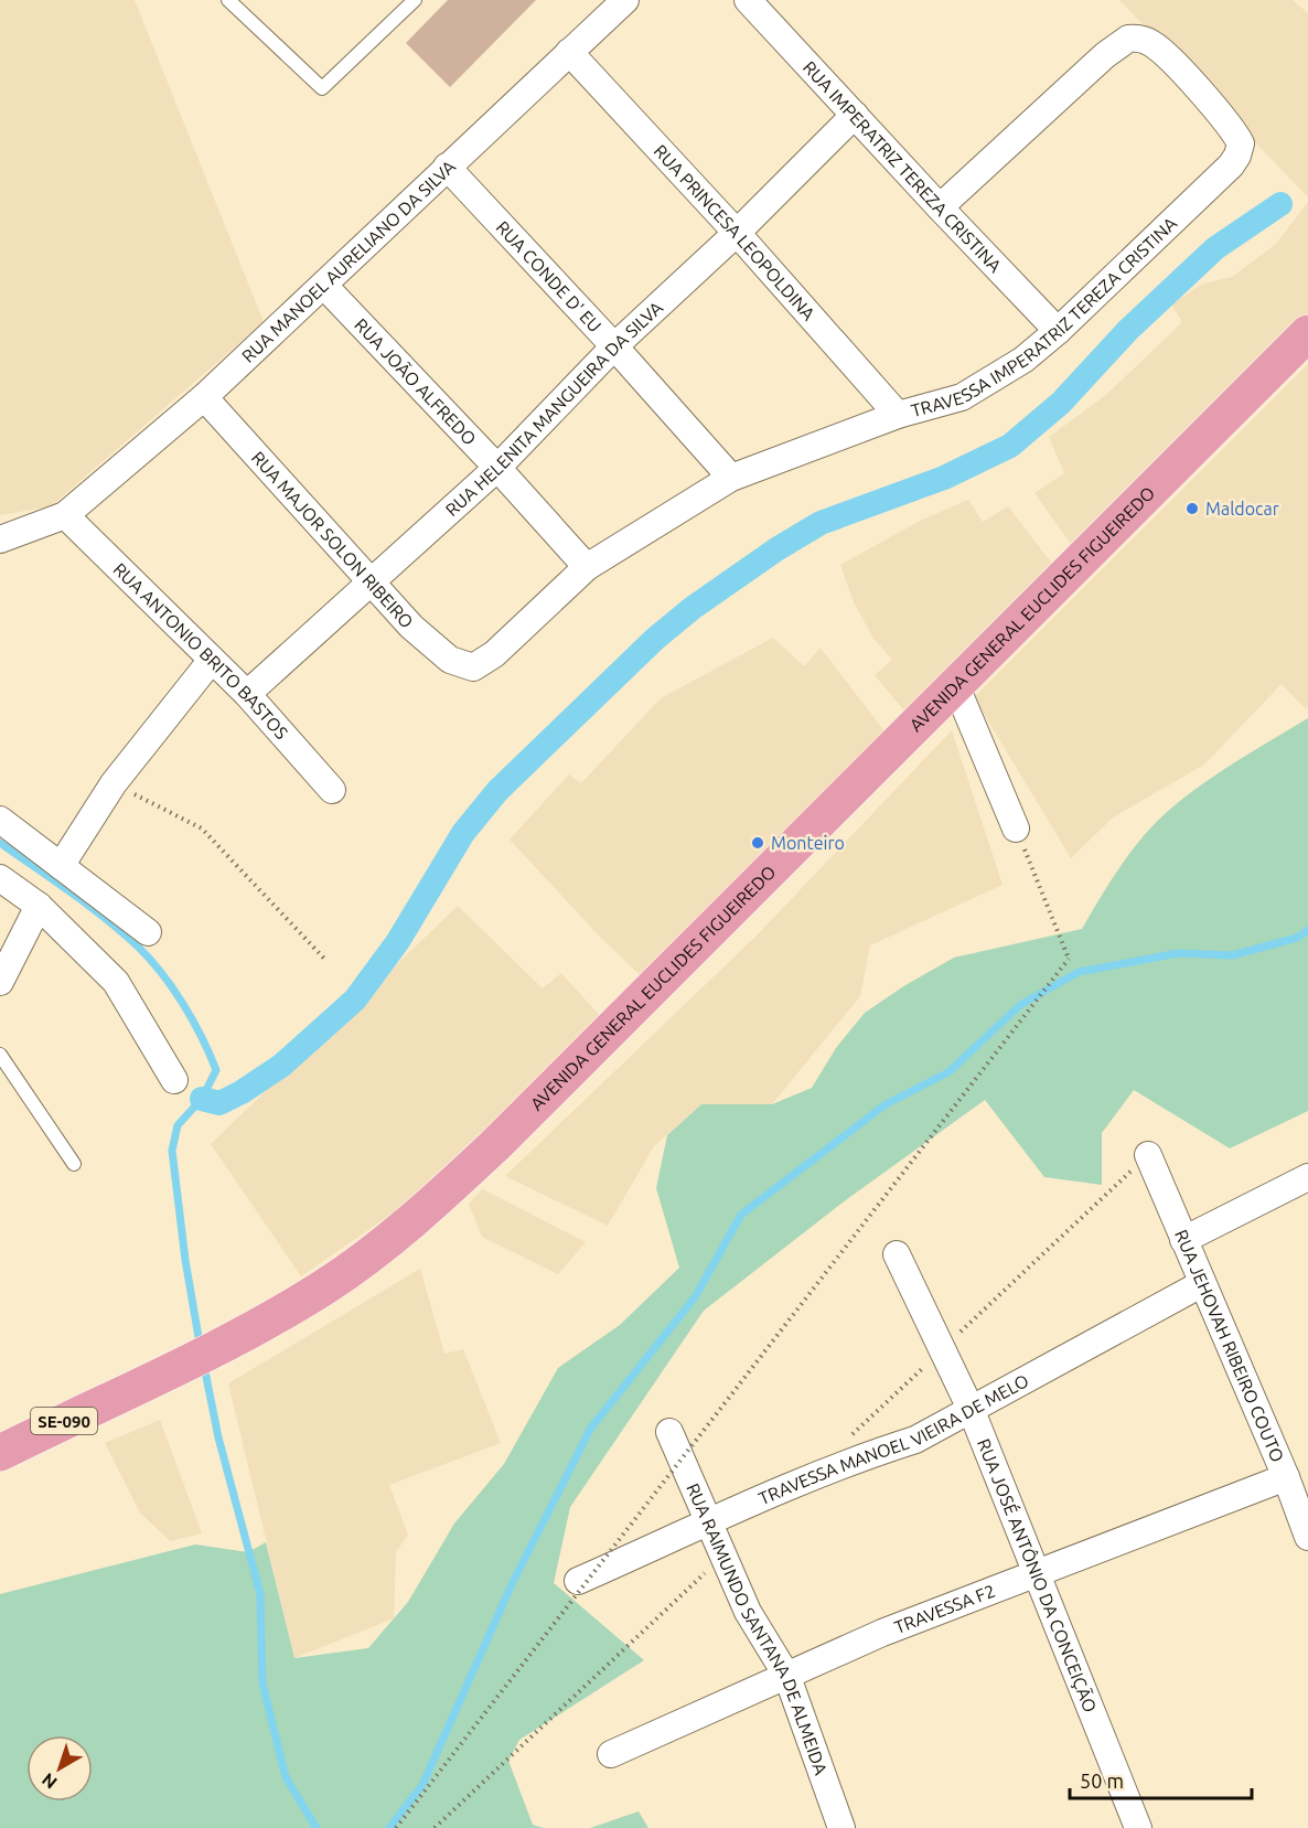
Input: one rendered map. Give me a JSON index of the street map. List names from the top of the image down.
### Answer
{
  "streets": {
    "main road": ["AVENIDA GENERAL EUCLIDES FIGUEIREDO", "SE-090"],
    "street": [
      "RUA IMPERATRIZ TEREZA CRISTINA",
      "RUA PRINCESA LEOPOLDINA",
      "RUA MANOEL AURELIANO DA SILVA",
      "RUA CONDE D' EU",
      "TRAVESSA IMPERATRIZ TEREZA CRISTINA",
      "RUA JOÃO ALFREDO",
      "RUA HELENITA MANGUEIRA DA SILVA",
      "RUA MAJOR SOLON RIBEIRO",
      "RUA ANTONIO BRITO BASTOS",
      "RUA JEHOVAH RIBEIRO COUTO",
      "TRAVESSA MANOEL VIEIRA DE MELO",
      "RUA JOSÉ ANTÔNIO DA CONCEIÇÃO",
      "TRAVESSA F2",
      "RUA RAIMUNDO SANTANA DE ALMEIDA"
    ]
  },
  "crossings": [
    ["RUA IMPERATRIZ TEREZA CRISTINA", "TRAVESSA IMPERATRIZ TEREZA CRISTINA"],
    ["RUA IMPERATRIZ TEREZA CRISTINA", "RUA HELENITA MANGUEIRA DA SILVA"],
    ["RUA PRINCESA LEOPOLDINA", "RUA MANOEL AURELIANO DA SILVA"],
    ["RUA PRINCESA LEOPOLDINA", "TRAVESSA IMPERATRIZ TEREZA CRISTINA"],
    ["RUA PRINCESA LEOPOLDINA", "RUA HELENITA MANGUEIRA DA SILVA"],
    ["RUA MANOEL AURELIANO DA SILVA", "RUA CONDE D' EU"],
    ["RUA MANOEL AURELIANO DA SILVA", "RUA JOÃO ALFREDO"],
    ["RUA MANOEL AURELIANO DA SILVA", "RUA MAJOR SOLON RIBEIRO"],
    ["RUA MANOEL AURELIANO DA SILVA", "RUA ANTONIO BRITO BASTOS"],
    ["RUA CONDE D' EU", "TRAVESSA IMPERATRIZ TEREZA CRISTINA"],
    ["RUA CONDE D' EU", "RUA HELENITA MANGUEIRA DA SILVA"],
    ["TRAVESSA IMPERATRIZ TEREZA CRISTINA", "RUA JOÃO ALFREDO"],
    ["TRAVESSA IMPERATRIZ TEREZA CRISTINA", "RUA MAJOR SOLON RIBEIRO"],
    ["RUA JOÃO ALFREDO", "RUA HELENITA MANGUEIRA DA SILVA"],
    ["RUA HELENITA MANGUEIRA DA SILVA", "RUA MAJOR SOLON RIBEIRO"],
    ["RUA HELENITA MANGUEIRA DA SILVA", "RUA ANTONIO BRITO BASTOS"],
    ["RUA JEHOVAH RIBEIRO COUTO", "TRAVESSA MANOEL VIEIRA DE MELO"],
    ["RUA JEHOVAH RIBEIRO COUTO", "TRAVESSA F2"],
    ["TRAVESSA MANOEL VIEIRA DE MELO", "RUA JOSÉ ANTÔNIO DA CONCEIÇÃO"],
    ["TRAVESSA MANOEL VIEIRA DE MELO", "RUA RAIMUNDO SANTANA DE ALMEIDA"],
    ["RUA JOSÉ ANTÔNIO DA CONCEIÇÃO", "TRAVESSA F2"],
    ["TRAVESSA F2", "RUA RAIMUNDO SANTANA DE ALMEIDA"]
  ],
  "places": ["Maldocar", "Monteiro"],
  "scale_bar": "50 m",
  "north": "bottom left"
}
